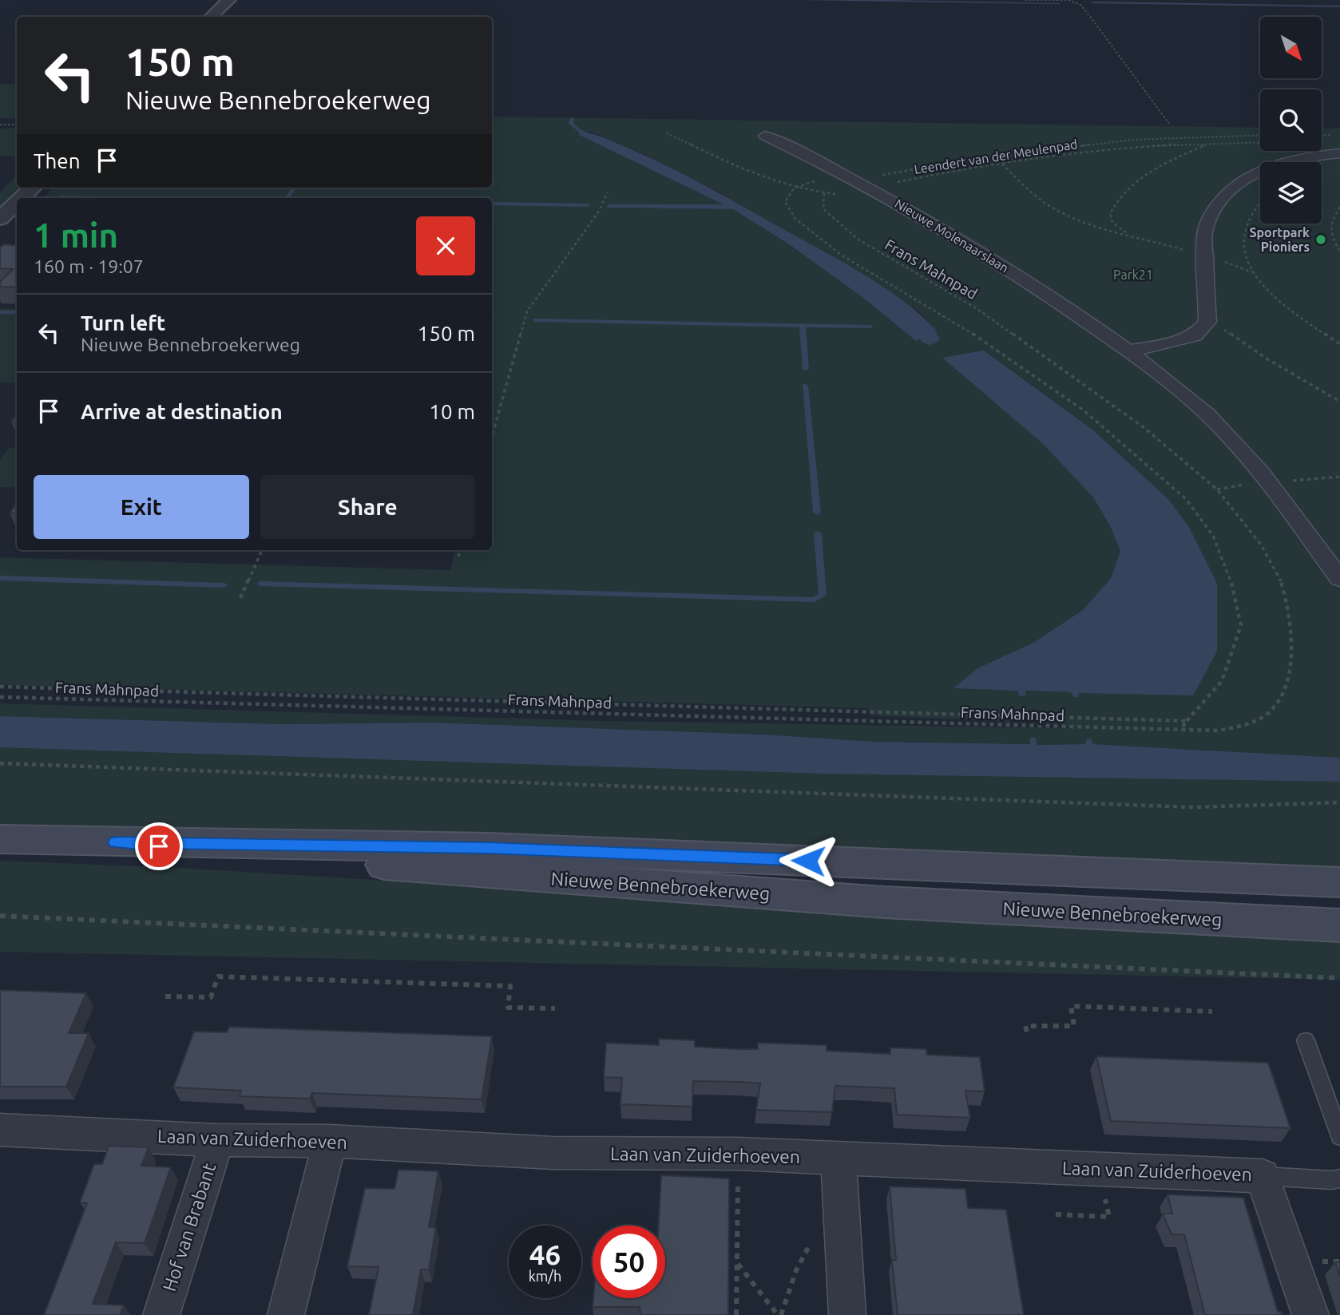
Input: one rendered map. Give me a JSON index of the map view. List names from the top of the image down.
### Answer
{
  "streets": {
    "main road": ["Nieuwe Bennebroekerweg"],
    "street": ["Nieuwe Molenaarslaan", "Laan van Zuiderhoeven", "Hof van Brabant"],
    "path": ["Leendert van der Meulenpad", "Frans Mahnpad"]
  },
  "crossings": [
    ["Leendert van der Meulenpad", "Nieuwe Molenaarslaan"],
    ["Leendert van der Meulenpad", "Frans Mahnpad"],
    ["Laan van Zuiderhoeven", "Hof van Brabant"]
  ],
  "parks": ["Park21"],
  "places": ["Sportpark Pioniers"],
  "north": "bottom right",
  "page": {
    "turn": ["150 m", "Nieuwe Bennebroekerweg"],
    "then": "Then",
    "heading": ["1 min", "160 m · 19:07"],
    "list": [
      {
        "name": "Turn left",
        "note": "Nieuwe Bennebroekerweg",
        "value": "150 m"
      },
      {
        "name": "Arrive at destination",
        "value": "10 m"
      }
    ],
    "buttons": ["Exit", "Share"],
    "speed": "46 km/h",
    "limit": "50"
  }
}
